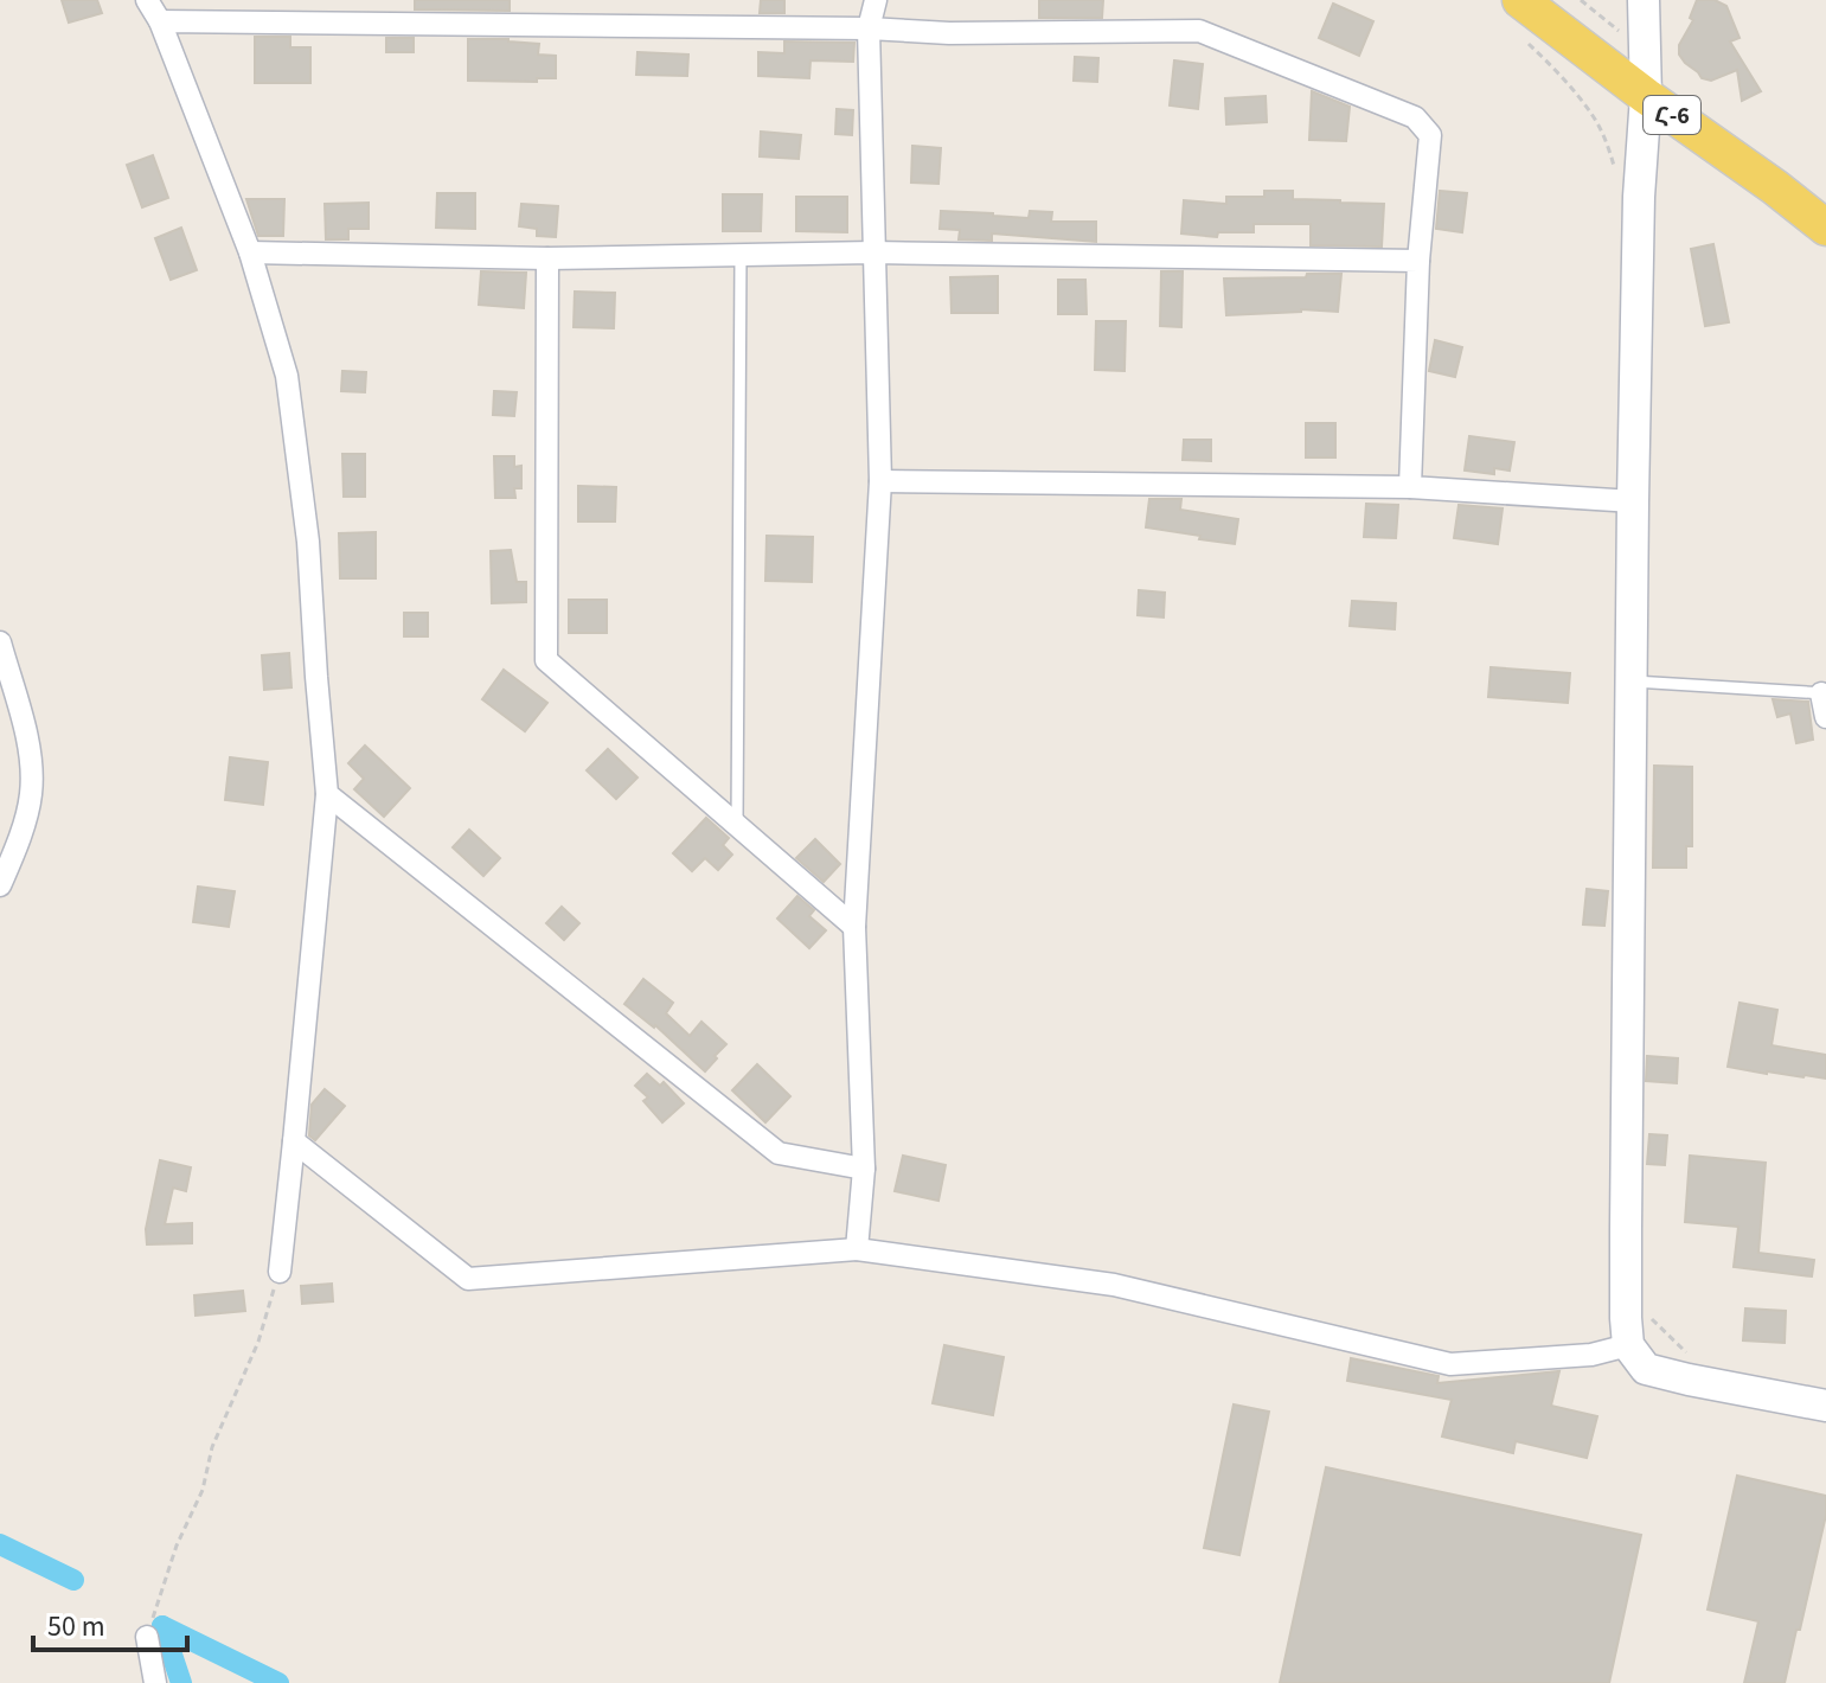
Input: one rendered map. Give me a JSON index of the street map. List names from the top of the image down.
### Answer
{
  "streets": {
    "main road": ["Հ-6"]
  },
  "scale_bar": "50 m"
}
